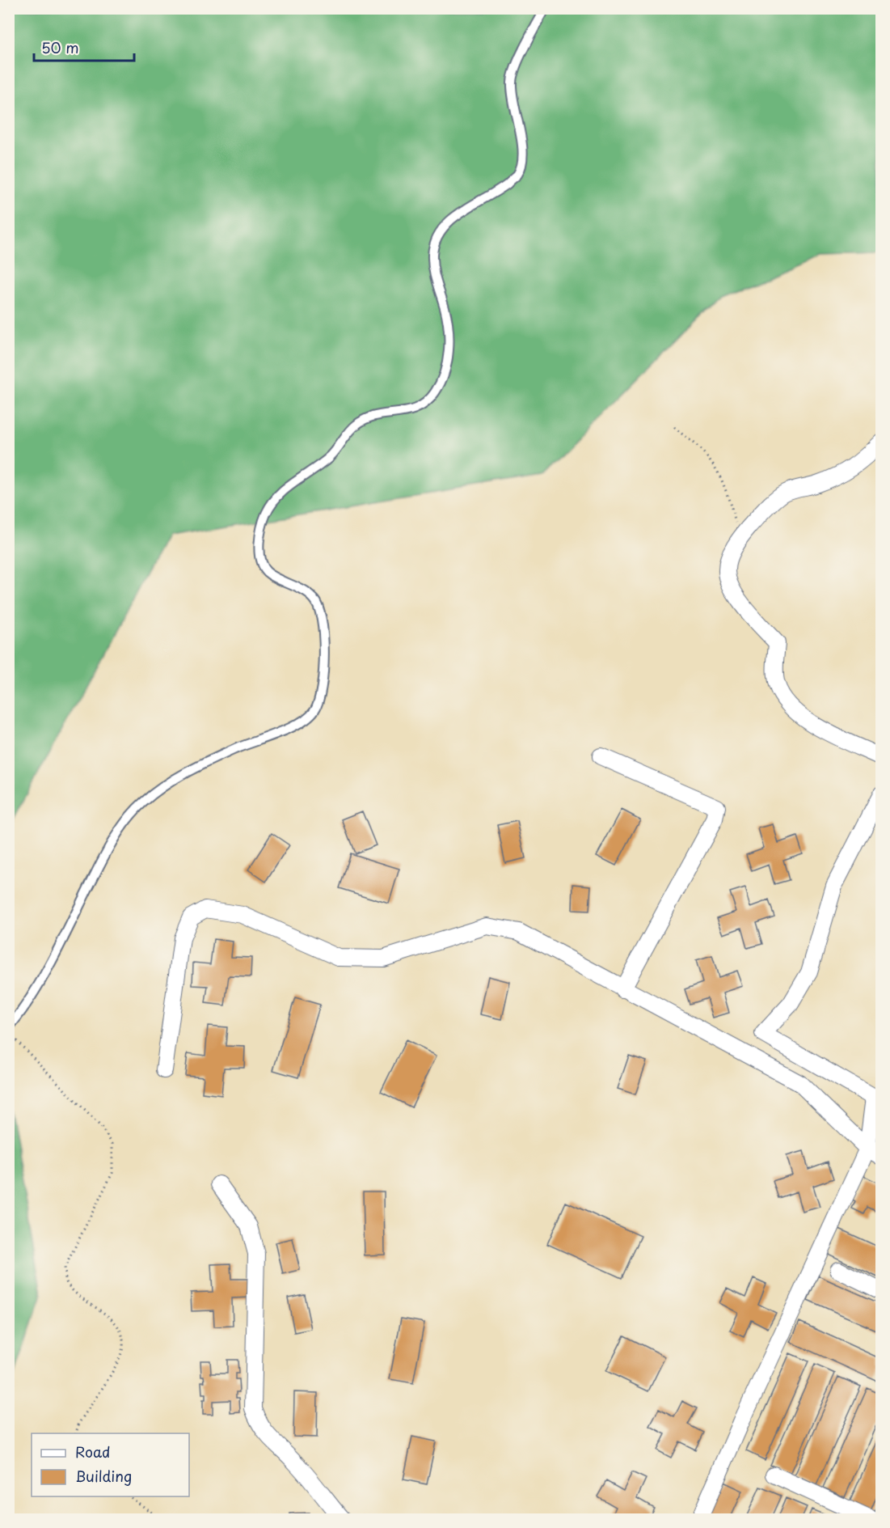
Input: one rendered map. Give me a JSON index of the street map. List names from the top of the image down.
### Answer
{
  "legend": ["Road", "Building"],
  "scale_bar": "50 m"
}
